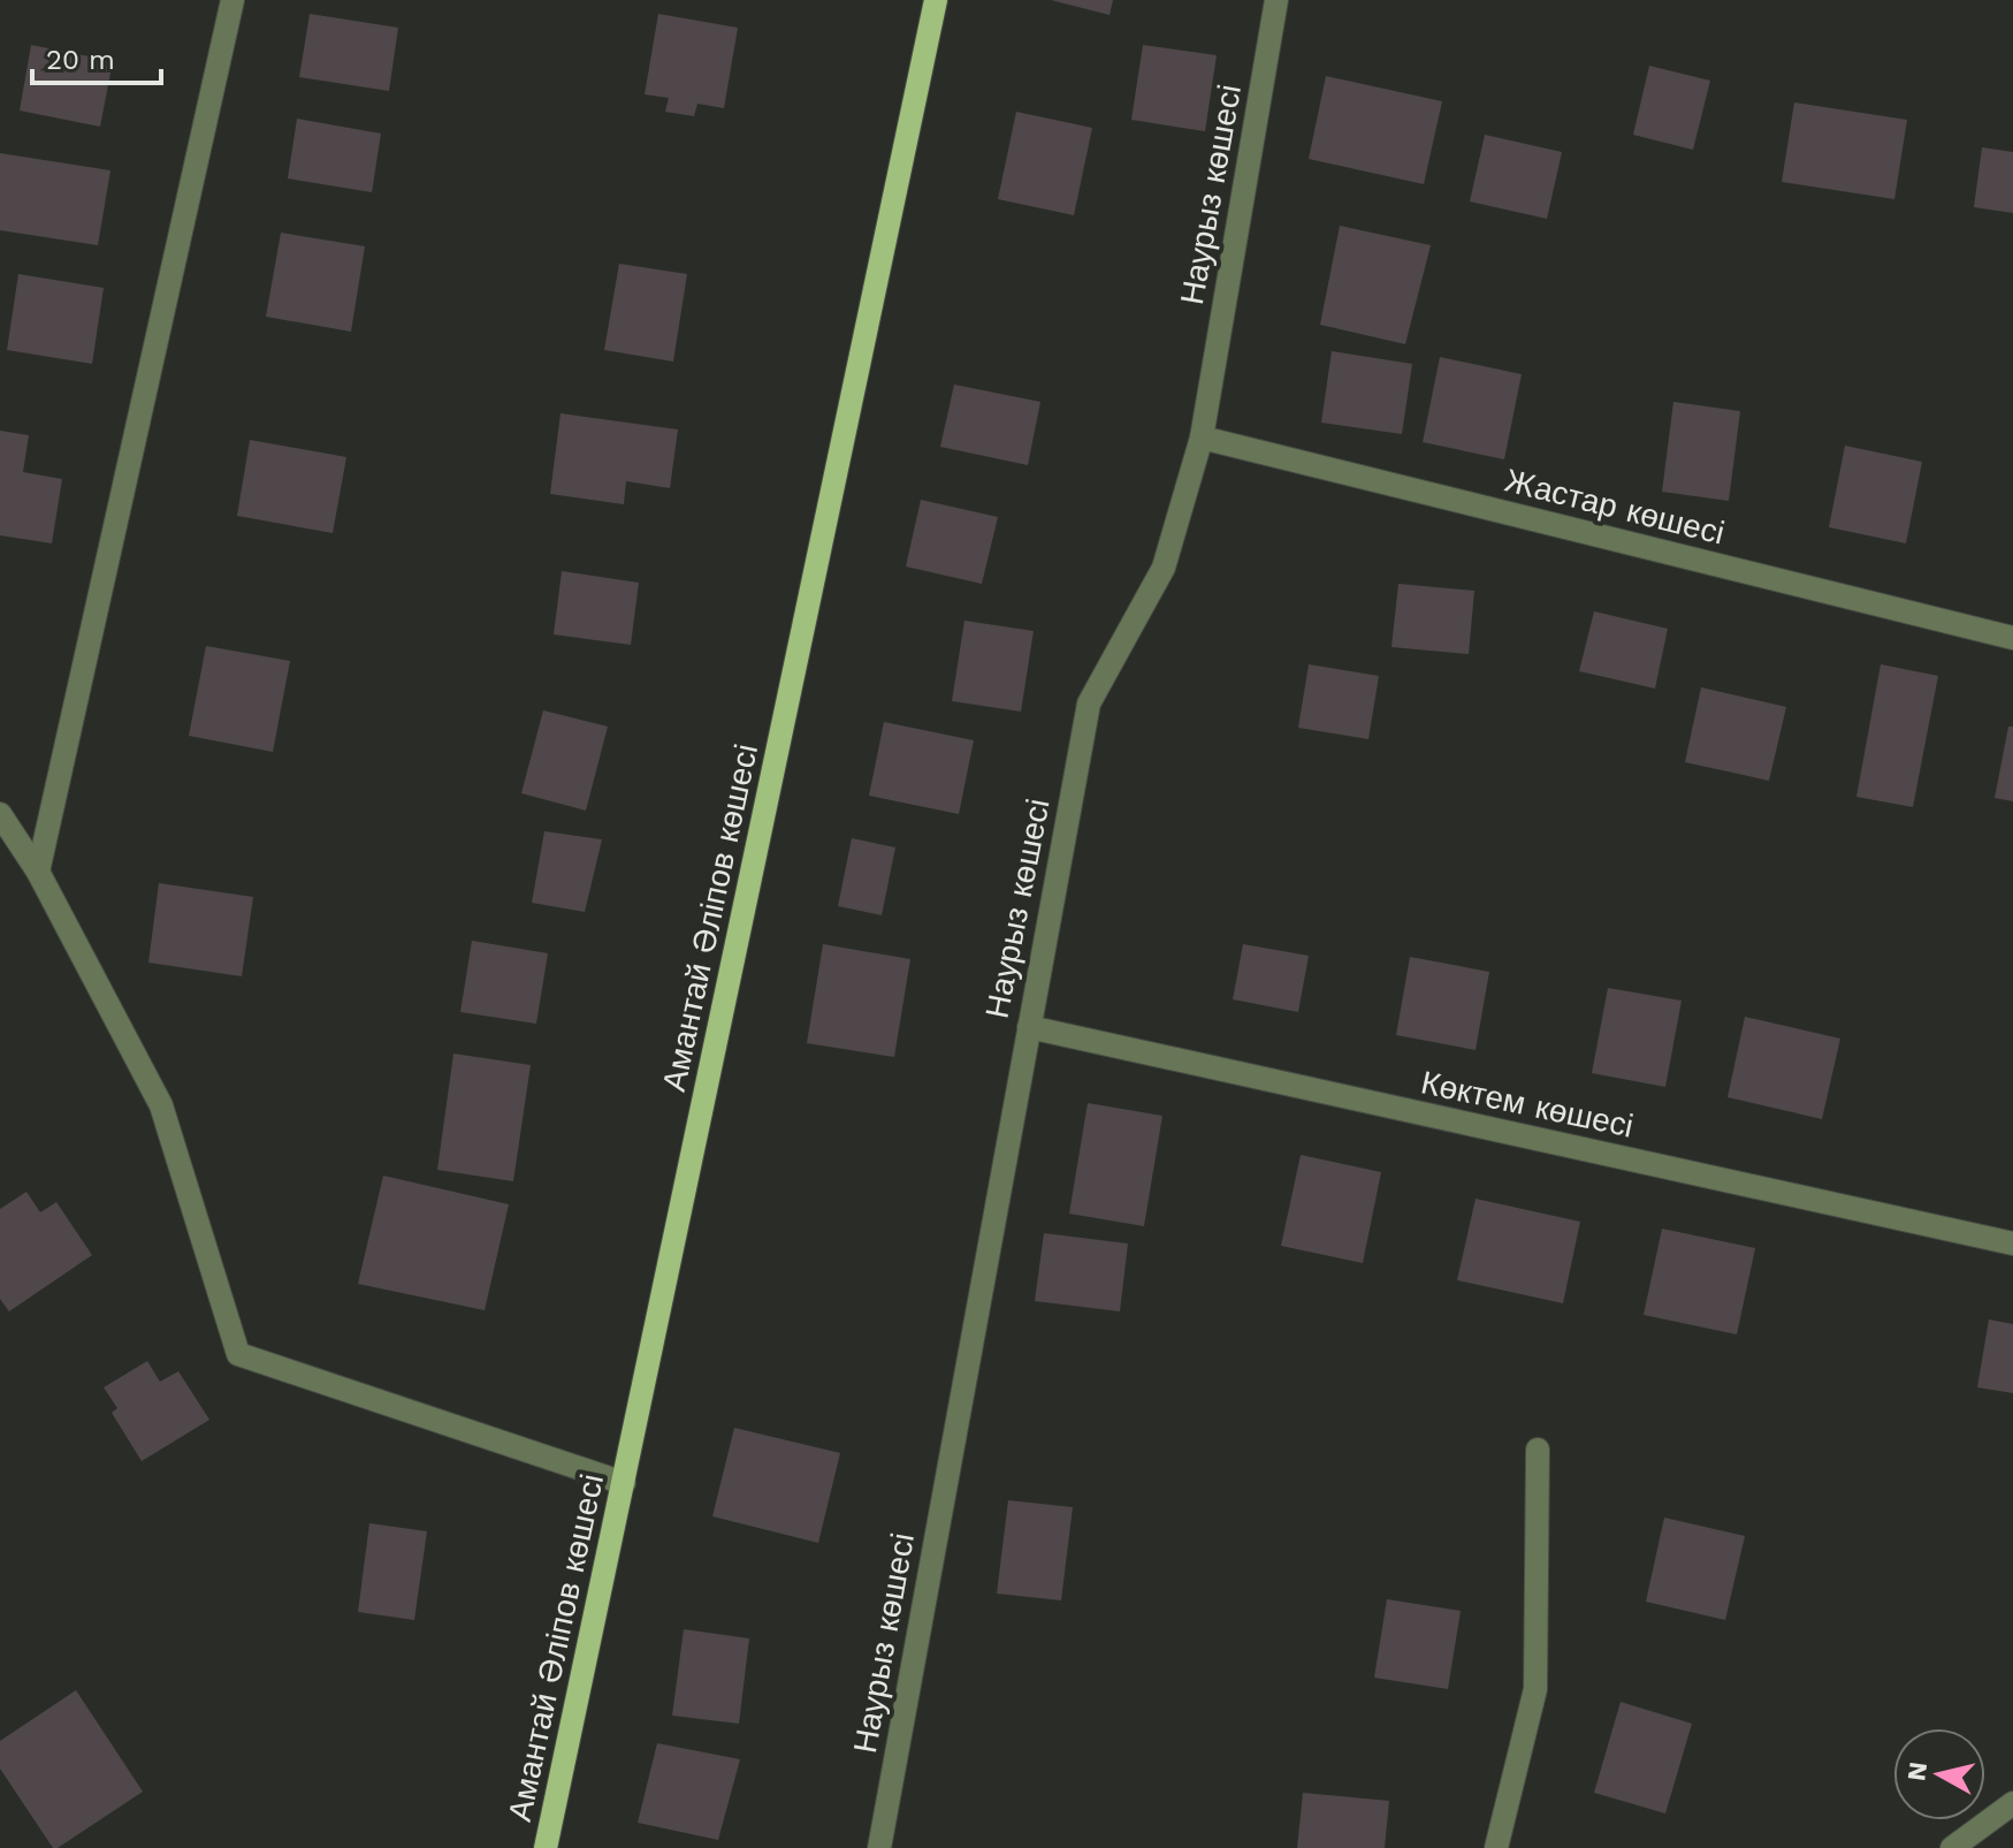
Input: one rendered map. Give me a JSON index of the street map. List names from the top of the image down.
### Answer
{
  "streets": {
    "main road": ["Амантай Әліпов көшесі"],
    "street": ["Наурыз көшесі", "Жастар көшесі", "Көктем көшесі"]
  },
  "crossings": [
    ["Наурыз көшесі", "Жастар көшесі"],
    ["Наурыз көшесі", "Көктем көшесі"]
  ],
  "scale_bar": "20 m",
  "north": "left"
}
